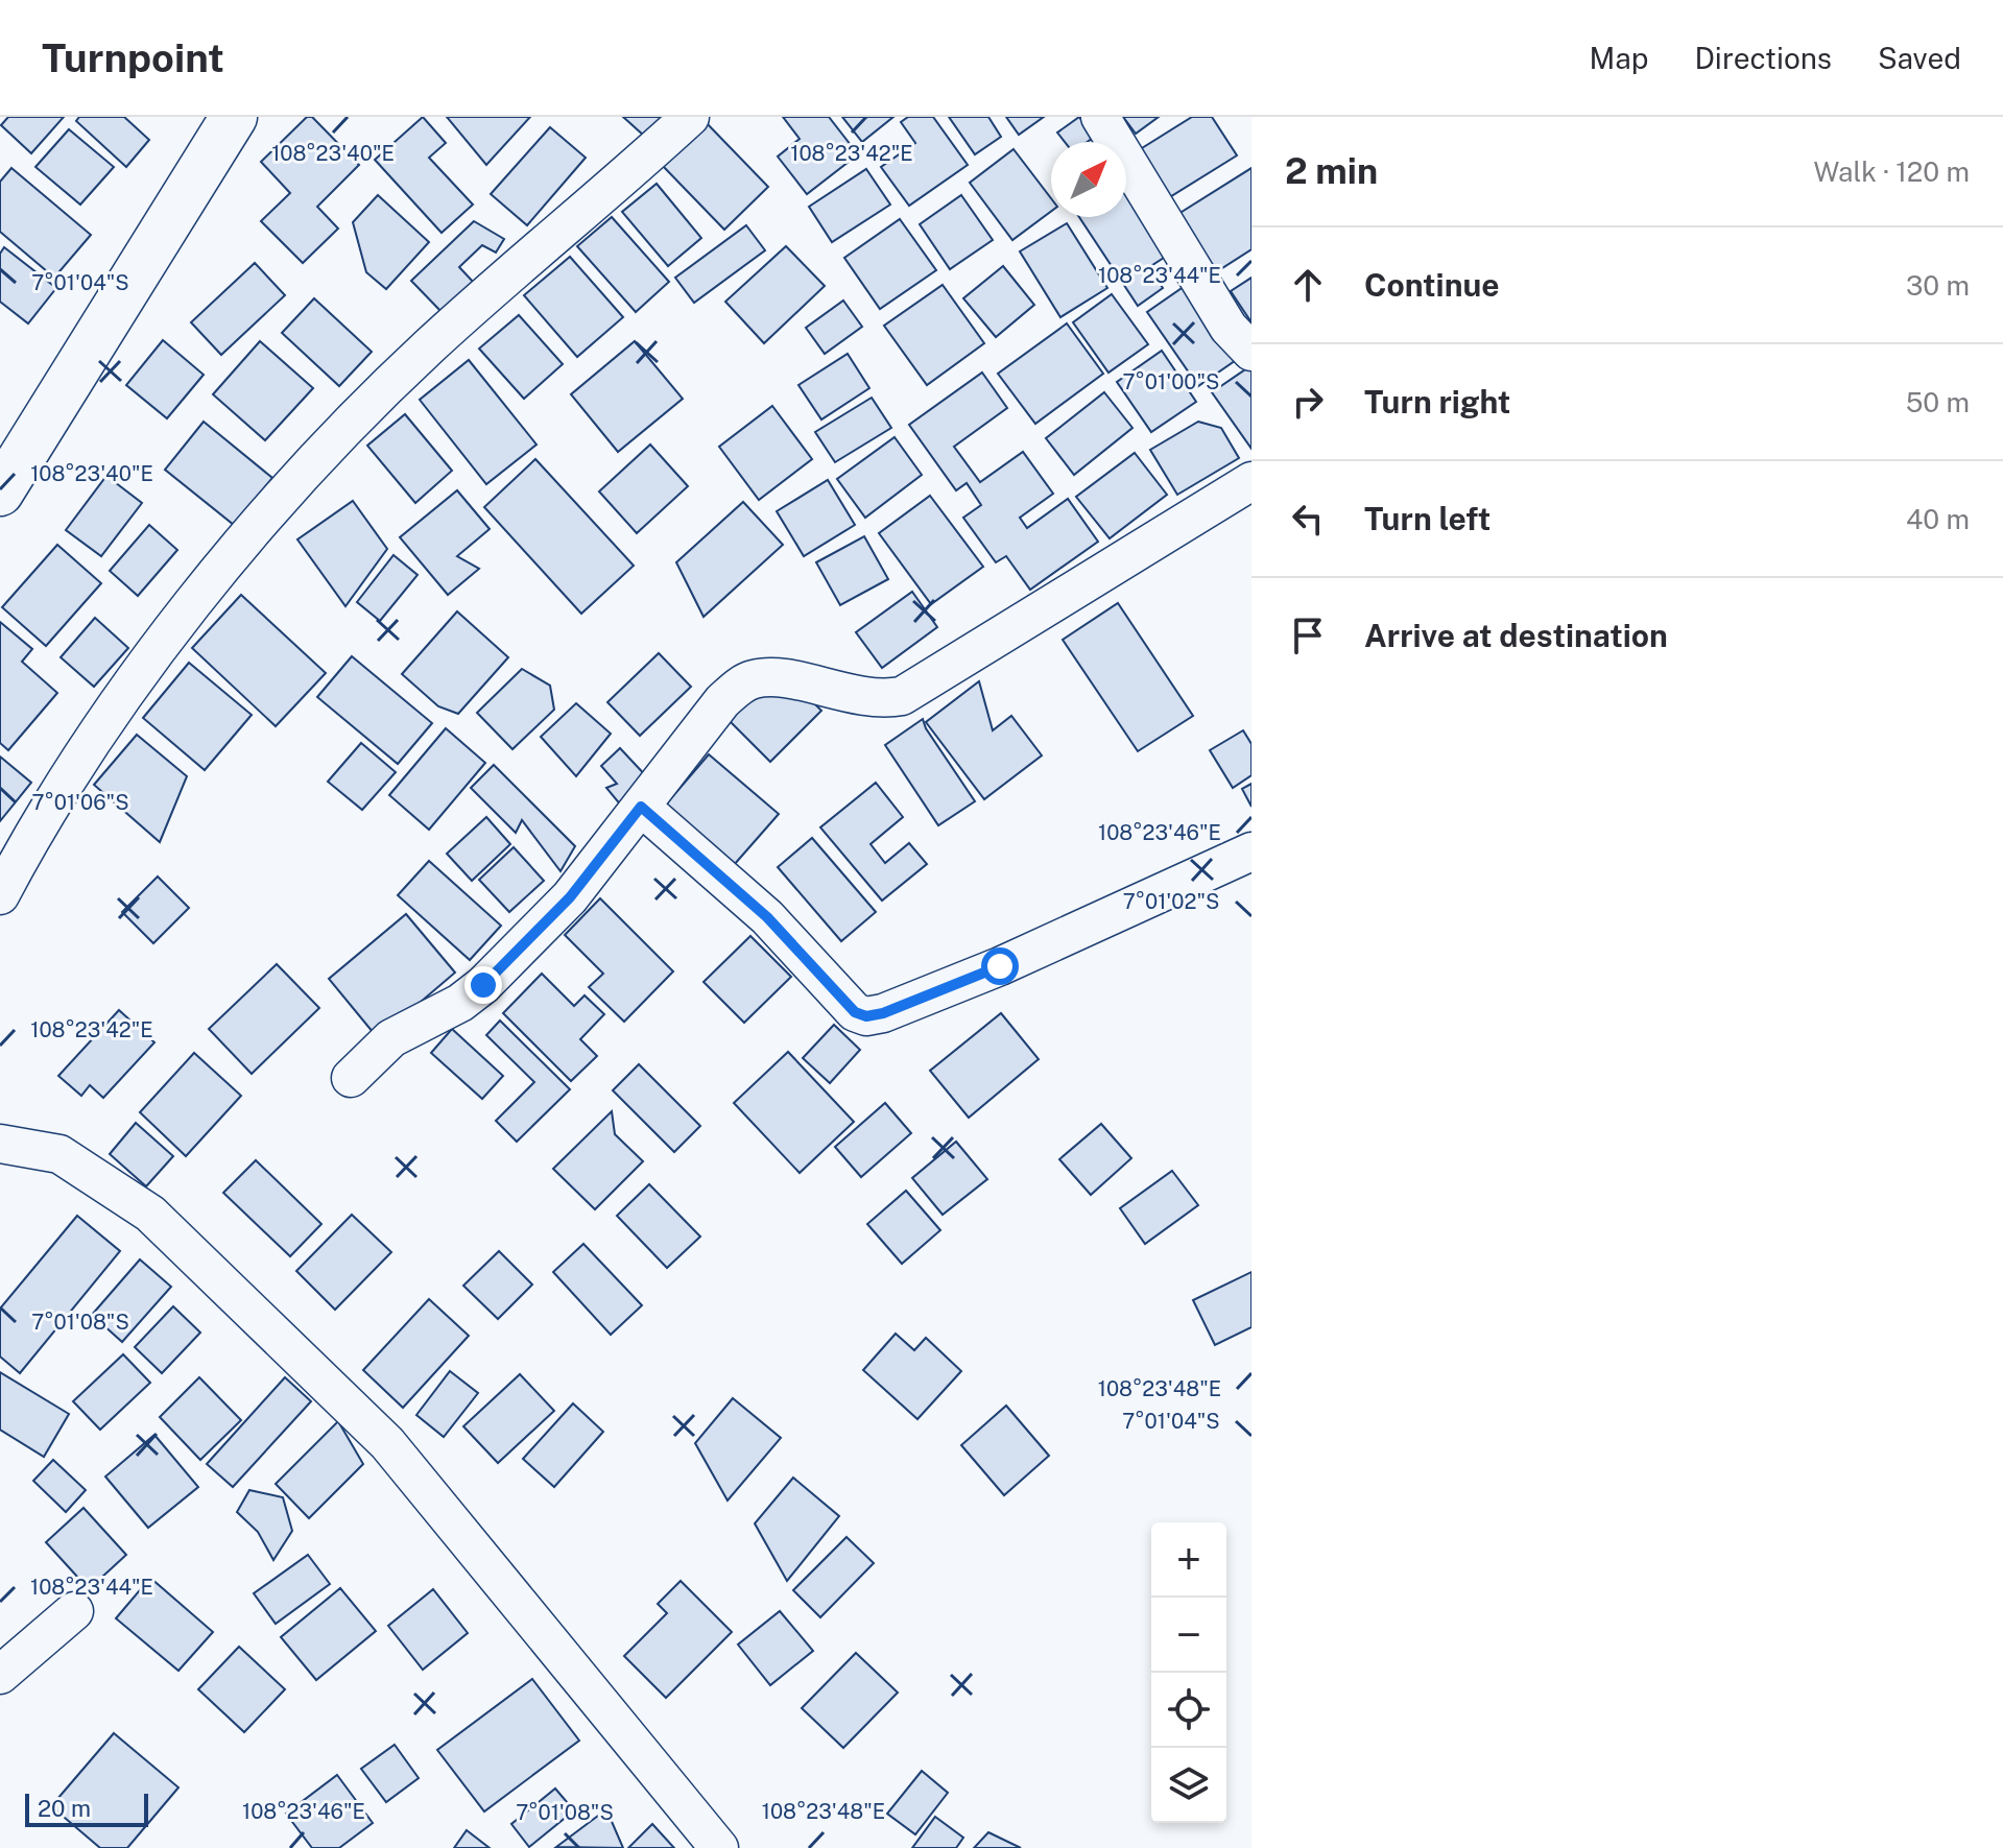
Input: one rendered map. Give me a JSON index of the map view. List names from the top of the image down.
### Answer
{
  "scale_bar": "20 m",
  "north": "top right",
  "page": {
    "header": "Turnpoint",
    "nav": ["Map", "Directions", "Saved"],
    "heading": ["2 min", "Walk · 120 m"],
    "list": [
      ["Continue", "30 m"],
      ["Turn right", "50 m"],
      ["Turn left", "40 m"],
      "Arrive at destination"
    ],
    "map_buttons": ["+", "−"],
    "scale": "20 m"
  },
  "coordinates": [
    "108°23'40\"E",
    "108°23'42\"E",
    "108°23'44\"E",
    "7°01'04\"S",
    "7°01'00\"S",
    "7°01'06\"S",
    "108°23'46\"E",
    "7°01'02\"S",
    "7°01'08\"S",
    "108°23'48\"E"
  ]
}
